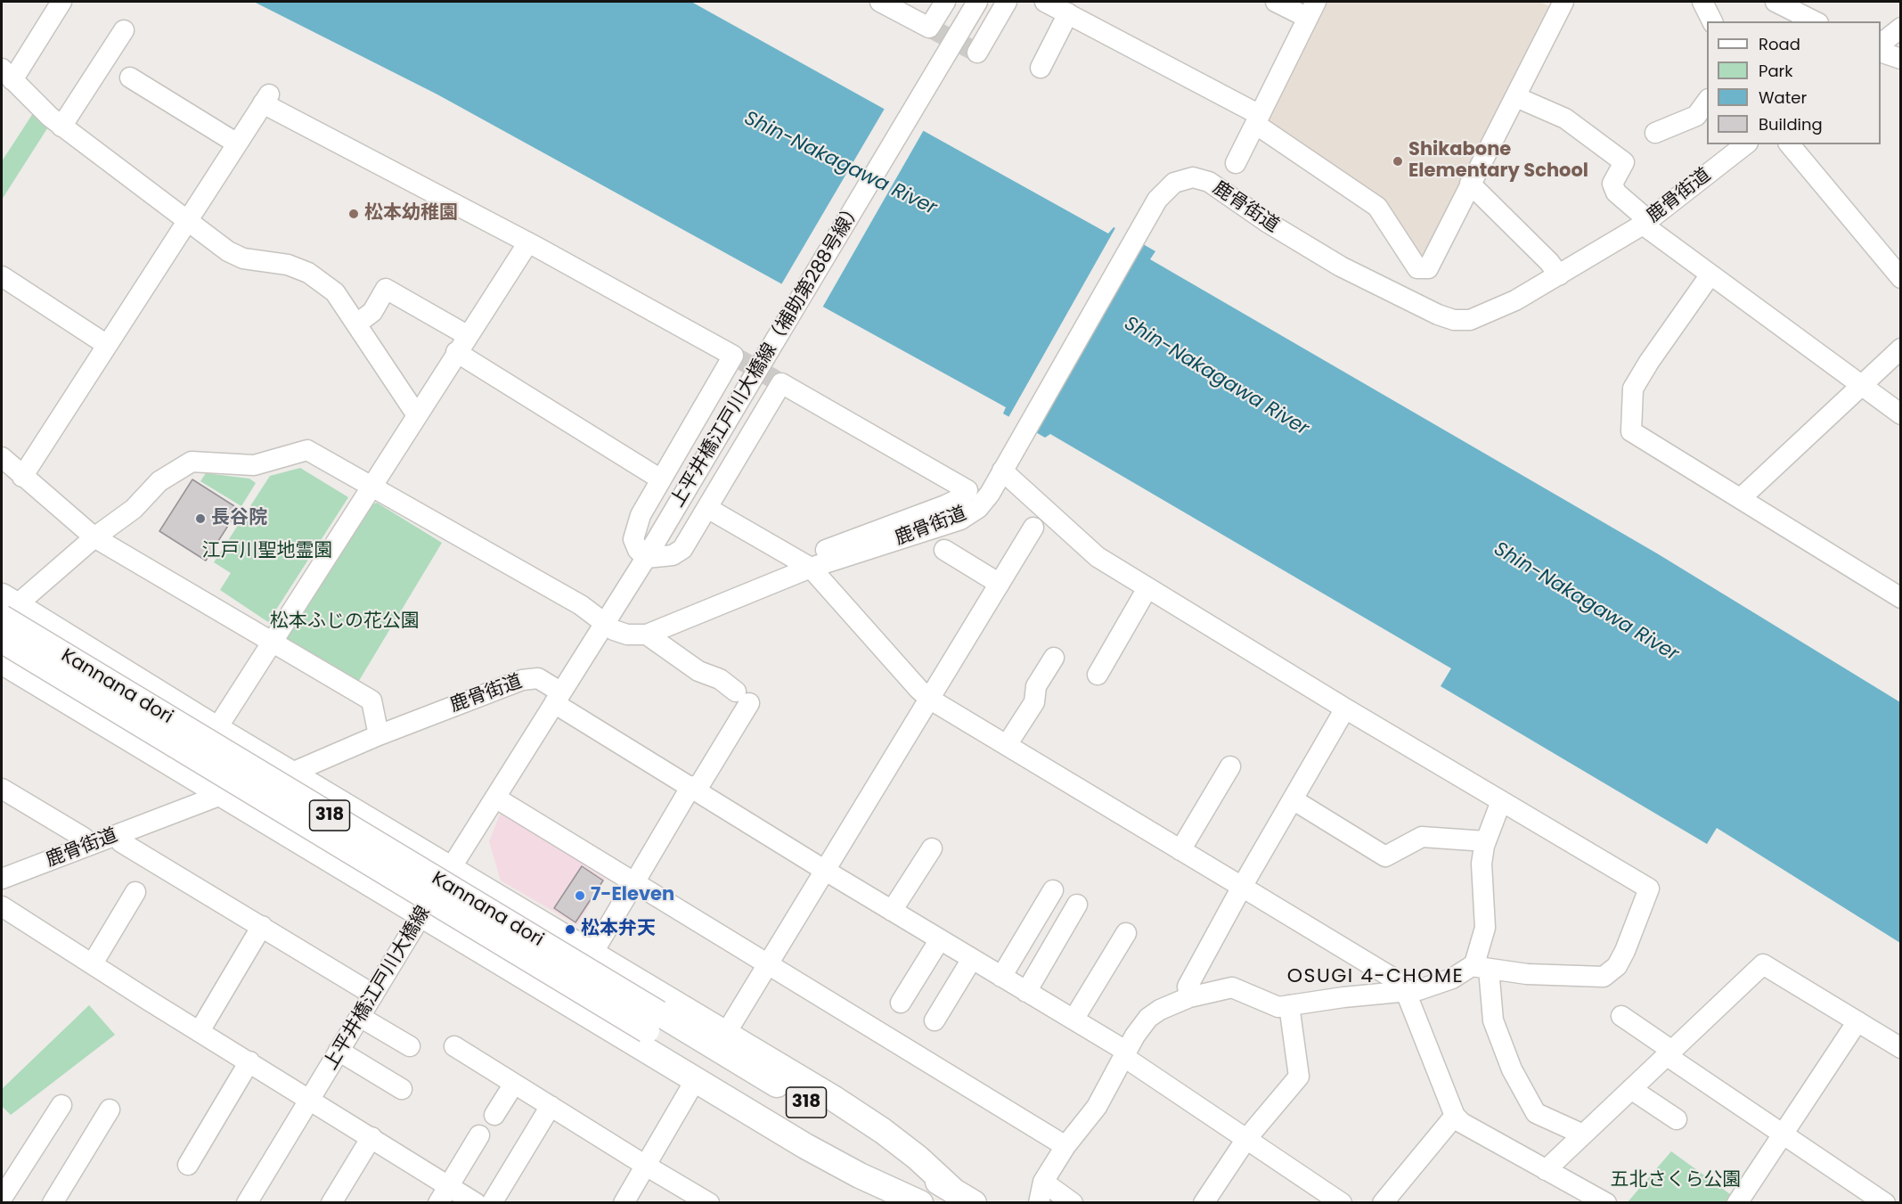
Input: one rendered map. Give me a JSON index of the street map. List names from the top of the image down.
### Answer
{
  "streets": {
    "main road": ["Kannana dori", "318"],
    "street": ["鹿骨街道", "上平井橋江戸川大橋線（補助第288号線）", "上平井橋江戸川大橋線"]
  },
  "crossings": [
    ["鹿骨街道", "上平井橋江戸川大橋線（補助第288号線）"],
    ["鹿骨街道", "Kannana dori"],
    ["鹿骨街道", "上平井橋江戸川大橋線"]
  ],
  "districts": ["OSUGI 4-CHOME"],
  "water": ["Shin-Nakagawa River"],
  "parks": ["江戸川聖地霊園", "松本ふじの花公園", "五北さくら公園"],
  "places": [
    "Shikabone Elementary School",
    "松本幼稚園",
    "長谷院",
    "7-Eleven",
    "松本弁天"
  ],
  "legend": [
    "Road",
    "Park",
    "Water",
    "Building"
  ]
}
